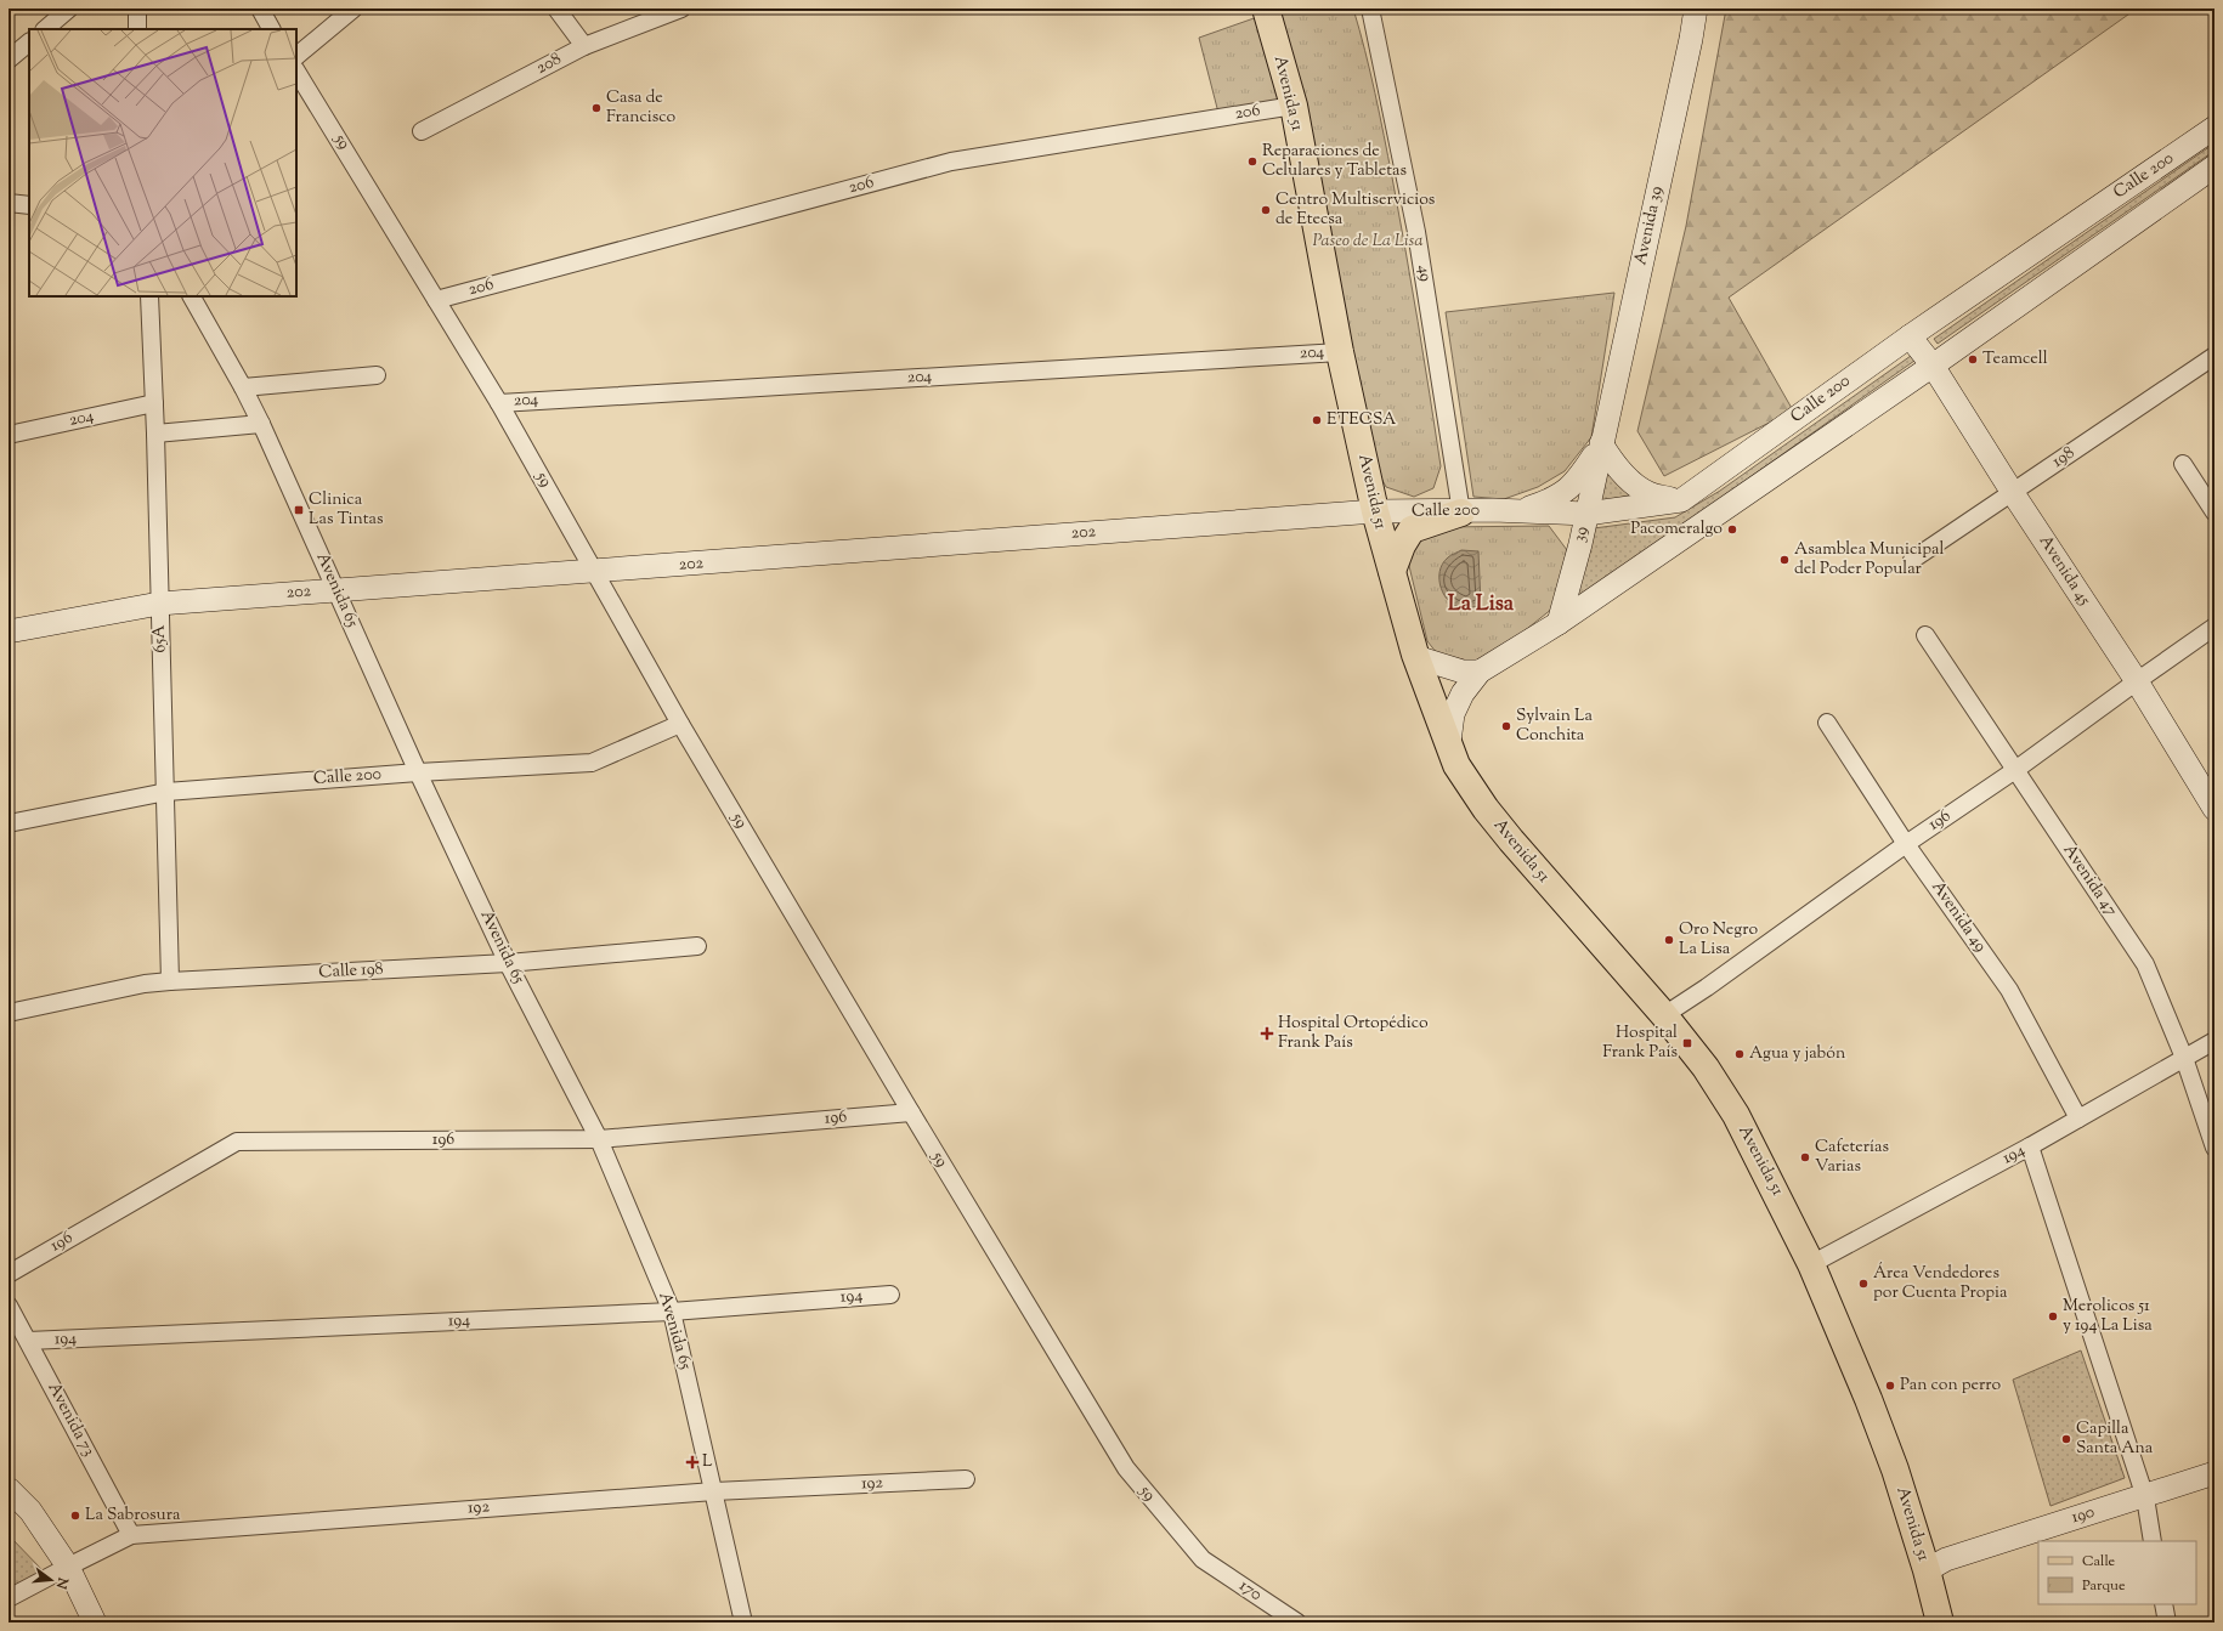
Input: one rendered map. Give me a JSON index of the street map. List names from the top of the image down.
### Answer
{
  "streets": {
    "main road": ["Avenida 51"],
    "street": [
      "208",
      "206",
      "59",
      "Calle 200",
      "Avenida 39",
      "49",
      "204",
      "198",
      "202",
      "39",
      "Avenida 45",
      "Avenida 65",
      "65A",
      "196",
      "Avenida 47",
      "Avenida 49",
      "Calle 198",
      "194",
      "Avenida 73",
      "192",
      "190",
      "170"
    ]
  },
  "crossings": [
    ["Avenida 51", "206"],
    ["Avenida 51", "Calle 200"],
    ["Avenida 51", "204"],
    ["Avenida 51", "202"],
    ["Avenida 51", "196"],
    ["Avenida 51", "194"],
    ["Avenida 51", "190"],
    ["206", "59"],
    ["59", "Calle 200"],
    ["59", "204"],
    ["59", "202"],
    ["59", "196"],
    ["59", "170"],
    ["Calle 200", "49"],
    ["Calle 200", "202"],
    ["Calle 200", "39"],
    ["Calle 200", "Avenida 45"],
    ["Calle 200", "Avenida 65"],
    ["Calle 200", "65A"],
    ["Avenida 39", "39"],
    ["204", "65A"],
    ["198", "Avenida 45"],
    ["202", "Avenida 65"],
    ["202", "65A"],
    ["Avenida 45", "196"],
    ["Avenida 65", "196"],
    ["Avenida 65", "Calle 198"],
    ["Avenida 65", "194"],
    ["Avenida 65", "192"],
    ["65A", "Calle 198"],
    ["196", "Avenida 47"],
    ["196", "Avenida 49"],
    ["Avenida 47", "194"],
    ["Avenida 49", "194"],
    ["194", "Avenida 73"],
    ["Avenida 73", "192"]
  ],
  "districts": ["La Lisa"],
  "parks": ["Paseo de La Lisa"],
  "places": {
    "other": [
      "Casa de Francisco",
      "Reparaciones de Celulares y Tabletas",
      "Centro Multiservicios de Etecsa",
      "Teamcell",
      "ETECSA",
      "Pacomeralgo",
      "Asamblea Municipal del Poder Popular",
      "Sylvain La Conchita",
      "Oro Negro La Lisa",
      "Agua y jabón",
      "Cafeterías Varias",
      "Área Vendedores por Cuenta Propia",
      "Merolicos 51 y 194 La Lisa",
      "Pan con perro",
      "Capilla Santa Ana",
      "La Sabrosura"
    ],
    "transit": ["Clinica Las Tintas", "Hospital Frank País"],
    "health": ["Hospital Ortopédico Frank País", "L"]
  },
  "legend": ["Calle", "Parque"],
  "north": "right"
}
